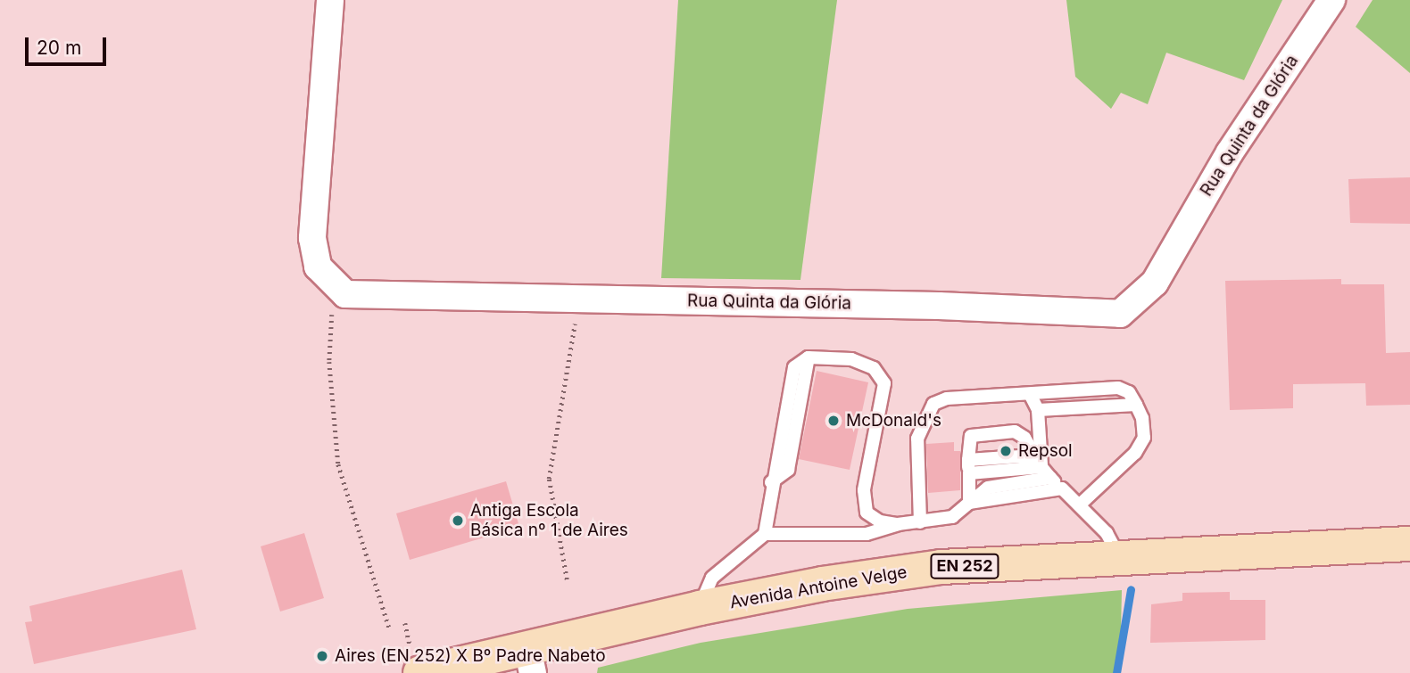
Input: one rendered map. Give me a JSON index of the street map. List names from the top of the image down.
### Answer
{
  "streets": {
    "main road": ["EN 252", "Avenida Antoine Velge"],
    "street": ["Rua Quinta da Glória"]
  },
  "places": [
    "McDonald's",
    "Repsol",
    "Antiga Escola Básica nº 1 de Aires",
    "Aires (EN 252) X Bº Padre Nabeto"
  ],
  "scale_bar": "20 m"
}
